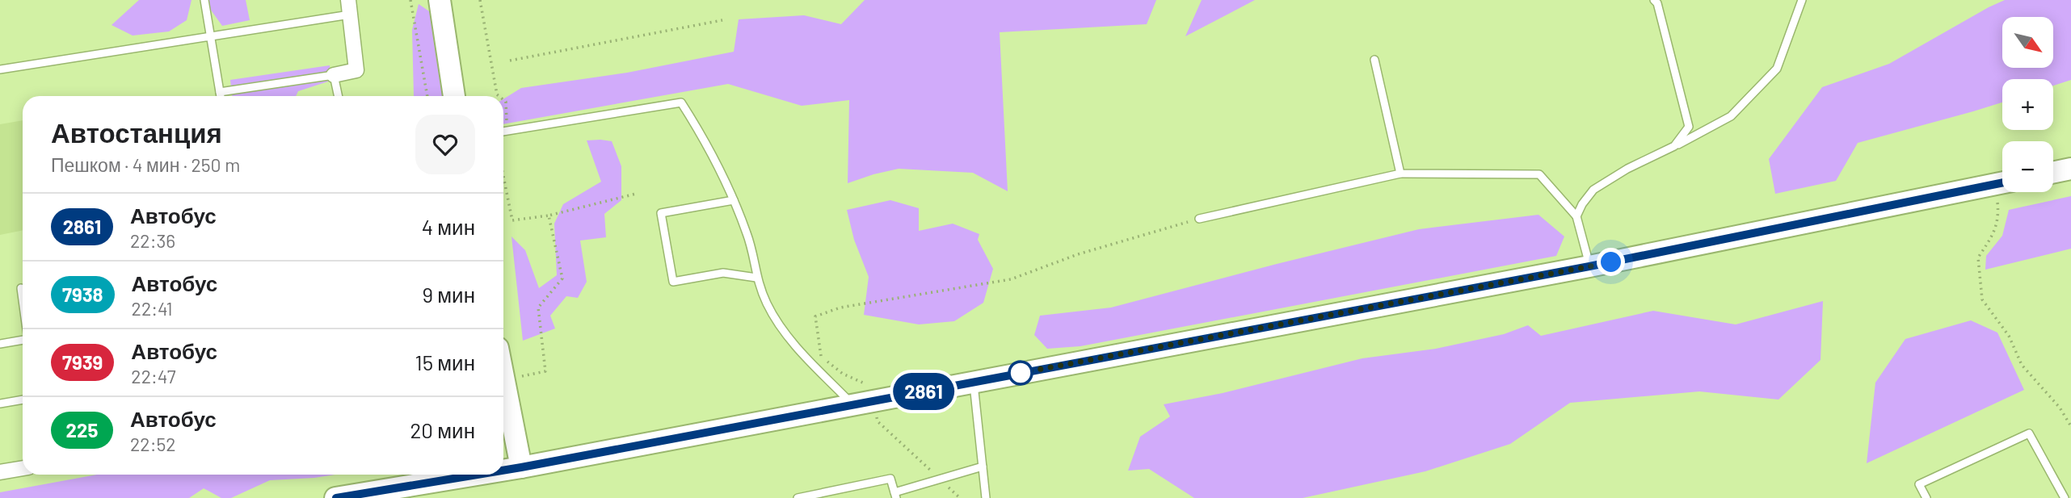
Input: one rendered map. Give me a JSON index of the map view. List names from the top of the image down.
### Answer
{
  "lines": ["bus line 2861"],
  "north": "bottom right",
  "page": {
    "on_map": "2861",
    "map_buttons": ["+", "−"],
    "heading": ["Автостанция", "Пешком · 4 мин · 250 m"],
    "list": [
      {
        "mark": "2861",
        "name": "Автобус",
        "note": "22:36",
        "value": "4 мин"
      },
      {
        "mark": "7938",
        "name": "Автобус",
        "note": "22:41",
        "value": "9 мин"
      },
      {
        "mark": "7939",
        "name": "Автобус",
        "note": "22:47",
        "value": "15 мин"
      },
      {
        "mark": "225",
        "name": "Автобус",
        "note": "22:52",
        "value": "20 мин"
      }
    ]
  }
}
